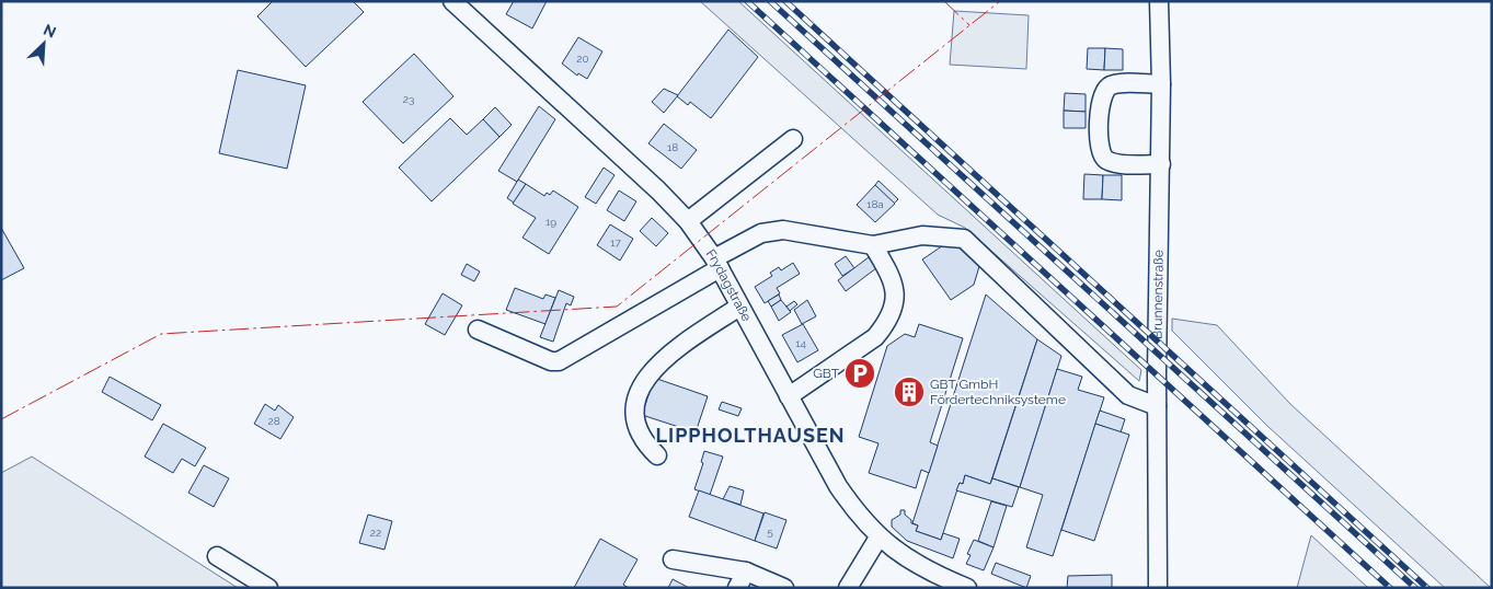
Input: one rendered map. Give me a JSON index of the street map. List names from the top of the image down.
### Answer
{
  "streets": {
    "street": ["Frydagstraße", "Brunnenstraße"]
  },
  "districts": ["LIPPHOLTHAUSEN"],
  "places": {
    "parking": ["GBT"],
    "building": ["GBT GmbH Fördertechniksysteme"]
  },
  "house_numbers": [
    "20",
    "23",
    "18",
    "18a",
    "19",
    "17",
    "14",
    "28",
    "5",
    "22"
  ],
  "north": "top right"
}
